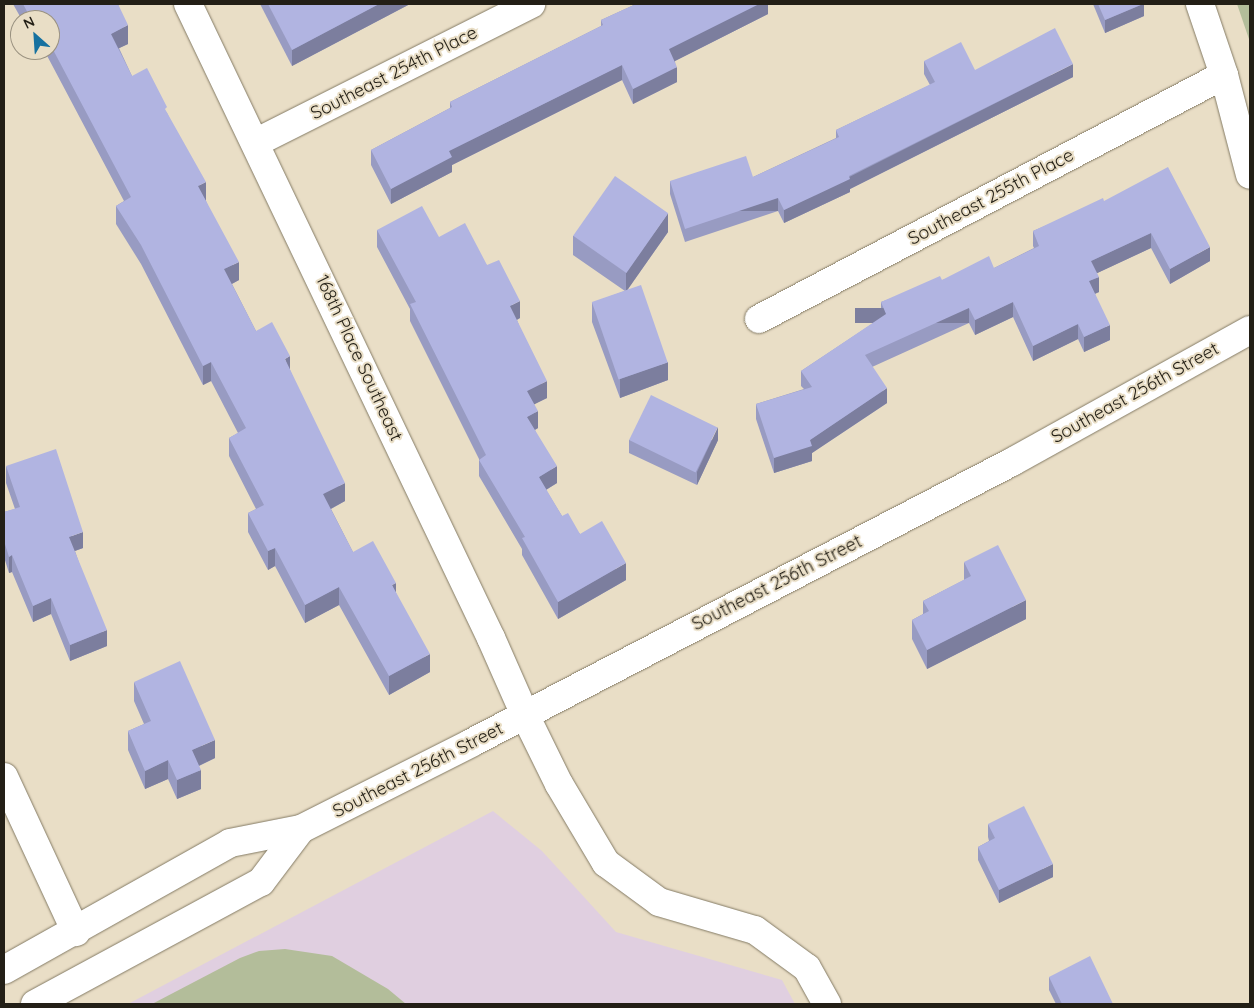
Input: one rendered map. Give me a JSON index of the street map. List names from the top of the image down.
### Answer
{
  "streets": {
    "street": [
      "Southeast 254th Place",
      "Southeast 255th Place",
      "168th Place Southeast",
      "Southeast 256th Street"
    ]
  },
  "crossings": [
    ["Southeast 254th Place", "168th Place Southeast"],
    ["168th Place Southeast", "Southeast 256th Street"]
  ],
  "north": "top left"
}
